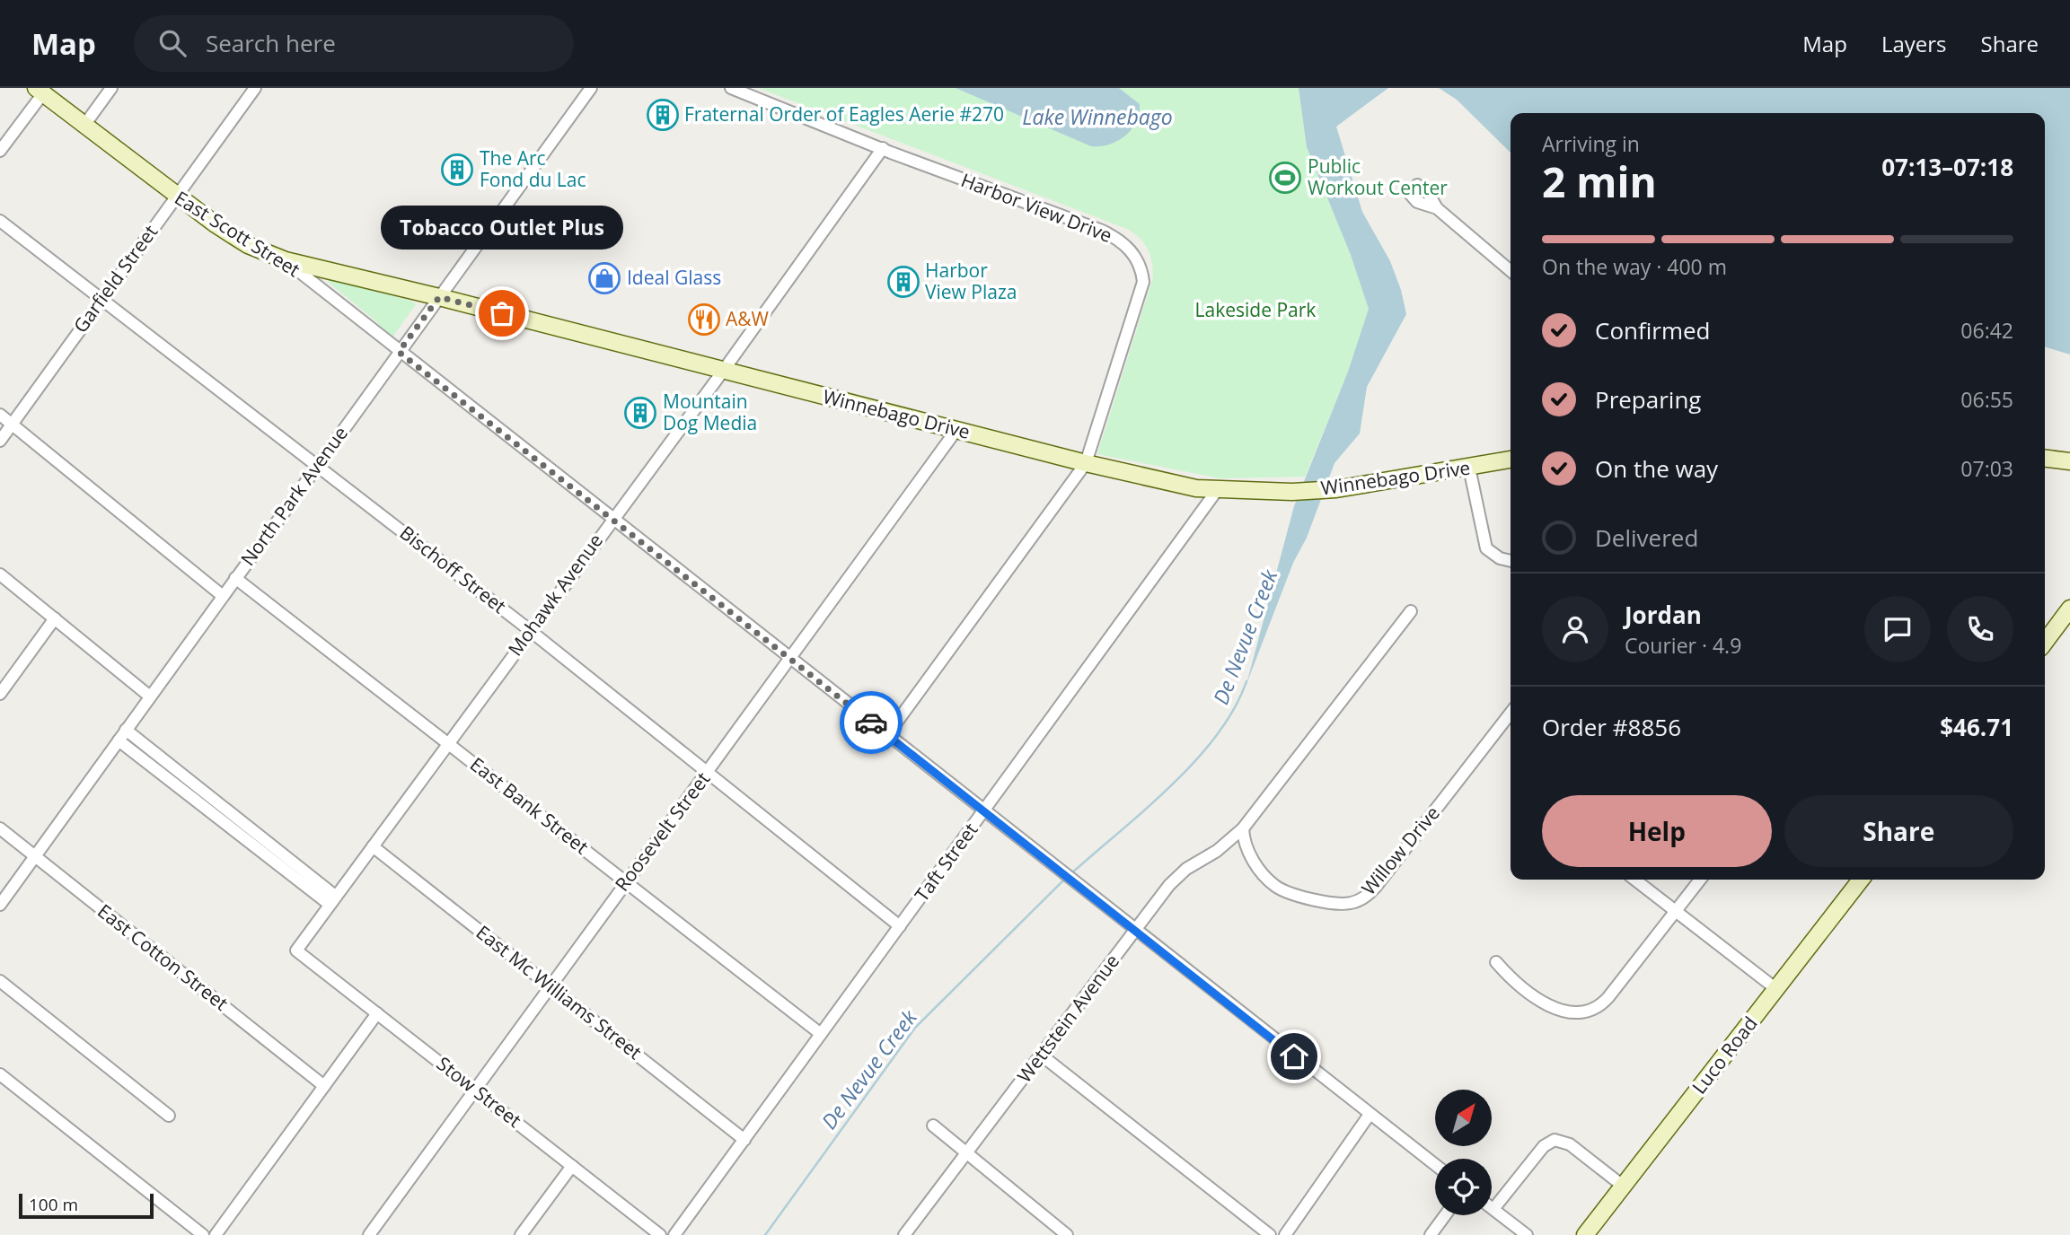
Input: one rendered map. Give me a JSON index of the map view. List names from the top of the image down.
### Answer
{
  "streets": {
    "main road": ["East Scott Street", "Winnebago Drive", "Luco Road"],
    "street": [
      "Harbor View Drive",
      "Garfield Street",
      "North Park Avenue",
      "Bischoff Street",
      "Mohawk Avenue",
      "East Bank Street",
      "Roosevelt Street",
      "Willow Drive",
      "Taft Street",
      "East Cotton Street",
      "East Mc Williams Street",
      "Wettstein Avenue",
      "Stow Street"
    ]
  },
  "crossings": [
    ["Harbor View Drive", "East Scott Street"],
    ["Harbor View Drive", "Winnebago Drive"],
    ["Harbor View Drive", "Mohawk Avenue"],
    ["East Scott Street", "Garfield Street"],
    ["East Scott Street", "Winnebago Drive"],
    ["East Scott Street", "North Park Avenue"],
    ["East Scott Street", "Mohawk Avenue"],
    ["East Scott Street", "Roosevelt Street"],
    ["East Scott Street", "Taft Street"],
    ["East Scott Street", "Wettstein Avenue"],
    ["Garfield Street", "Bischoff Street"],
    ["Winnebago Drive", "North Park Avenue"],
    ["Winnebago Drive", "Mohawk Avenue"],
    ["Winnebago Drive", "Roosevelt Street"],
    ["Winnebago Drive", "Taft Street"],
    ["North Park Avenue", "Bischoff Street"],
    ["North Park Avenue", "East Bank Street"],
    ["North Park Avenue", "East Cotton Street"],
    ["Bischoff Street", "Mohawk Avenue"],
    ["Bischoff Street", "Roosevelt Street"],
    ["Bischoff Street", "Taft Street"],
    ["Mohawk Avenue", "East Bank Street"],
    ["Mohawk Avenue", "East Mc Williams Street"],
    ["Mohawk Avenue", "Stow Street"],
    ["East Bank Street", "Roosevelt Street"],
    ["East Bank Street", "Taft Street"],
    ["Roosevelt Street", "East Mc Williams Street"],
    ["Roosevelt Street", "Stow Street"],
    ["Willow Drive", "Wettstein Avenue"],
    ["Taft Street", "East Mc Williams Street"]
  ],
  "water": ["Lake Winnebago", "De Nevue Creek"],
  "parks": ["Lakeside Park"],
  "places": {
    "building": [
      "Fraternal Order of Eagles Aerie #270",
      "The Arc Fond du Lac",
      "Harbor View Plaza",
      "Mountain Dog Media"
    ],
    "sports": ["Public Workout Center"],
    "shop": ["Ideal Glass"],
    "other": ["Tobacco Outlet Plus"],
    "restaurant": ["A&W"]
  },
  "scale_bar": "100 m",
  "north": "top right",
  "page": {
    "header": "Map",
    "search": "Search here",
    "nav": ["Map", "Layers", "Share"],
    "heading": ["2 min", "Arriving in", "07:13–07:18"],
    "panel": [
      "Jordan",
      "Courier · 4.9",
      "Order #8856",
      "$46.71"
    ],
    "bubble": "Tobacco Outlet Plus",
    "bar": "On the way · 400 m",
    "list": [
      ["Confirmed", "06:42"],
      ["Preparing", "06:55"],
      ["On the way", "07:03"],
      "Delivered"
    ],
    "buttons": ["Help", "Share"],
    "scale": "100 m"
  }
}
